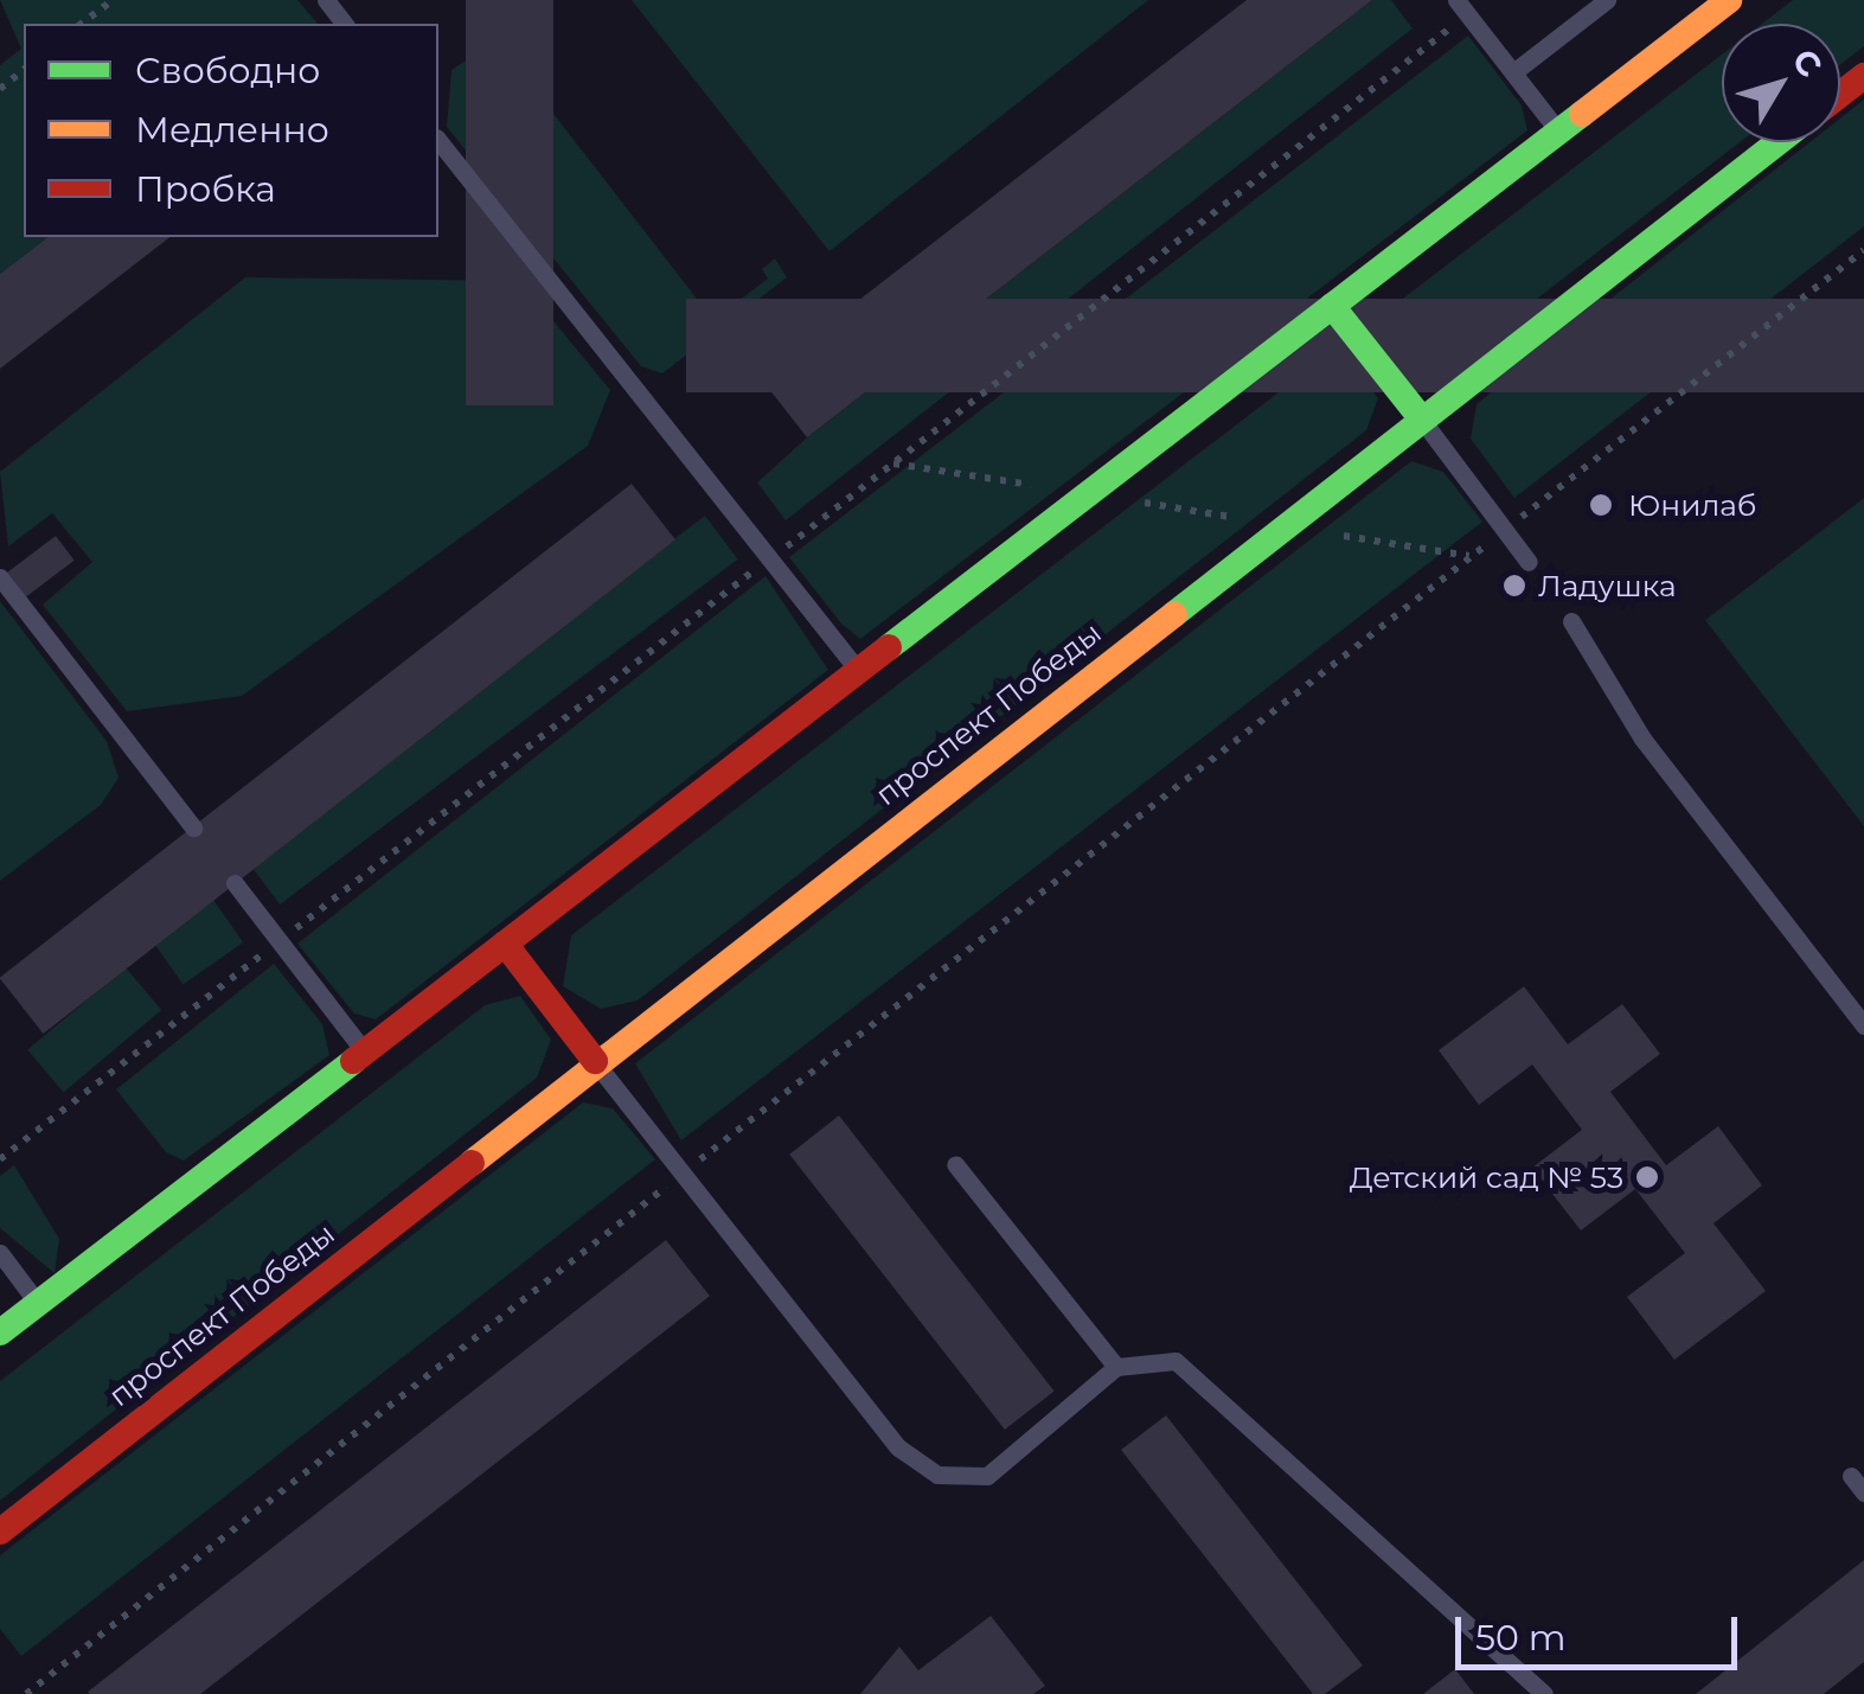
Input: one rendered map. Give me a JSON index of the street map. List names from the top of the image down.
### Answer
{
  "streets": {
    "main road": ["проспект Победы"]
  },
  "places": ["Юнилаб", "Ладушка", "Детский сад № 53"],
  "legend": ["Свободно", "Медленно", "Пробка"],
  "scale_bar": "50 m",
  "north": "top right"
}
